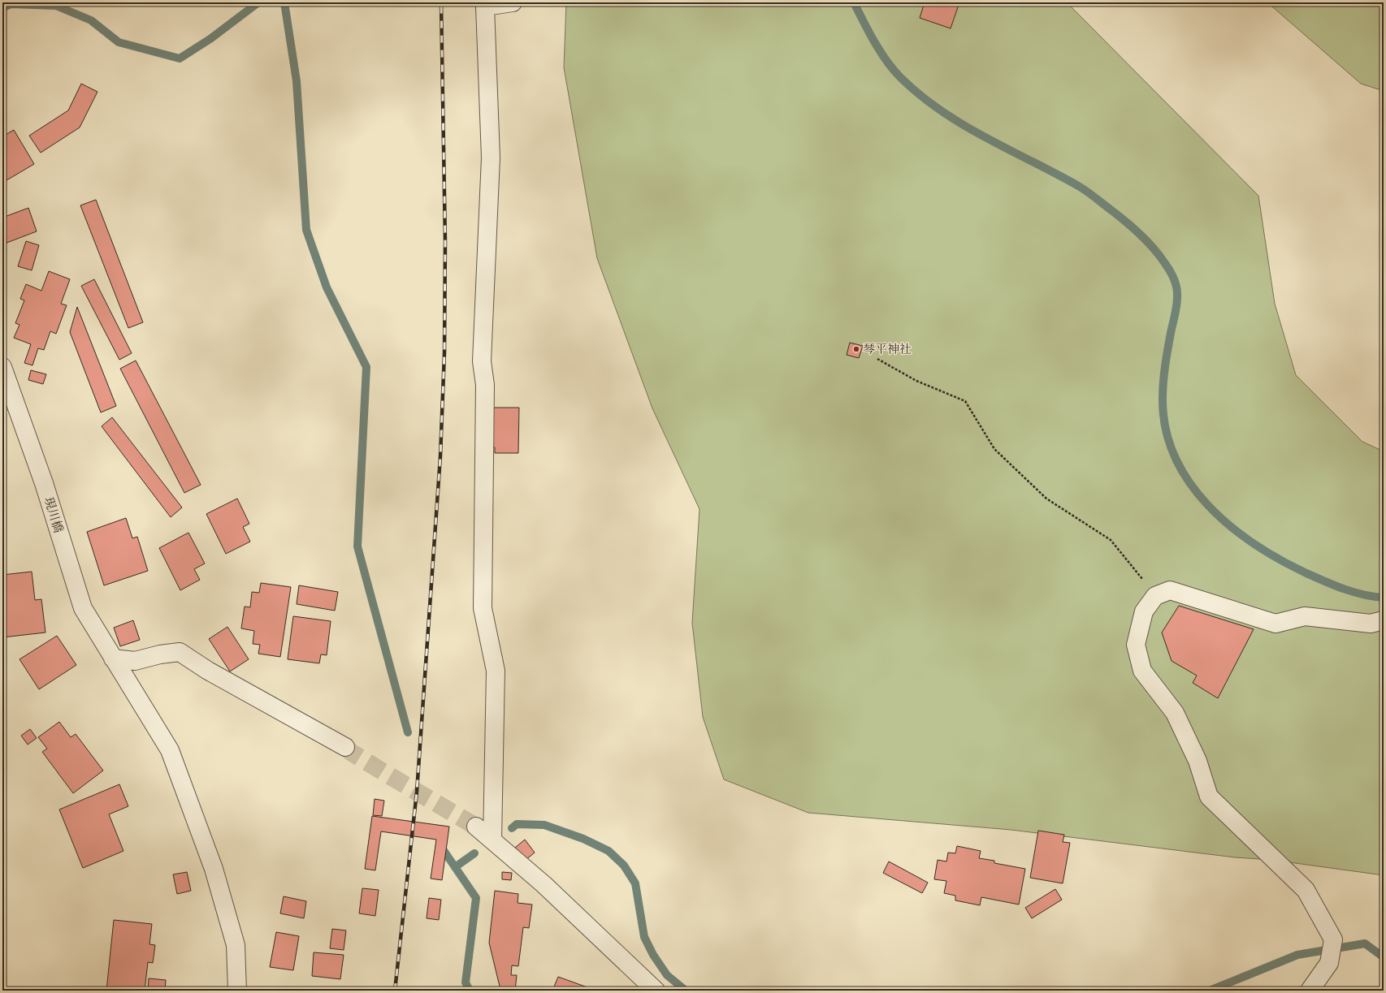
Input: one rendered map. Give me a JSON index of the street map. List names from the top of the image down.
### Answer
{
  "streets": {
    "street": ["現川橋"]
  },
  "places": ["琴平神社"]
}
